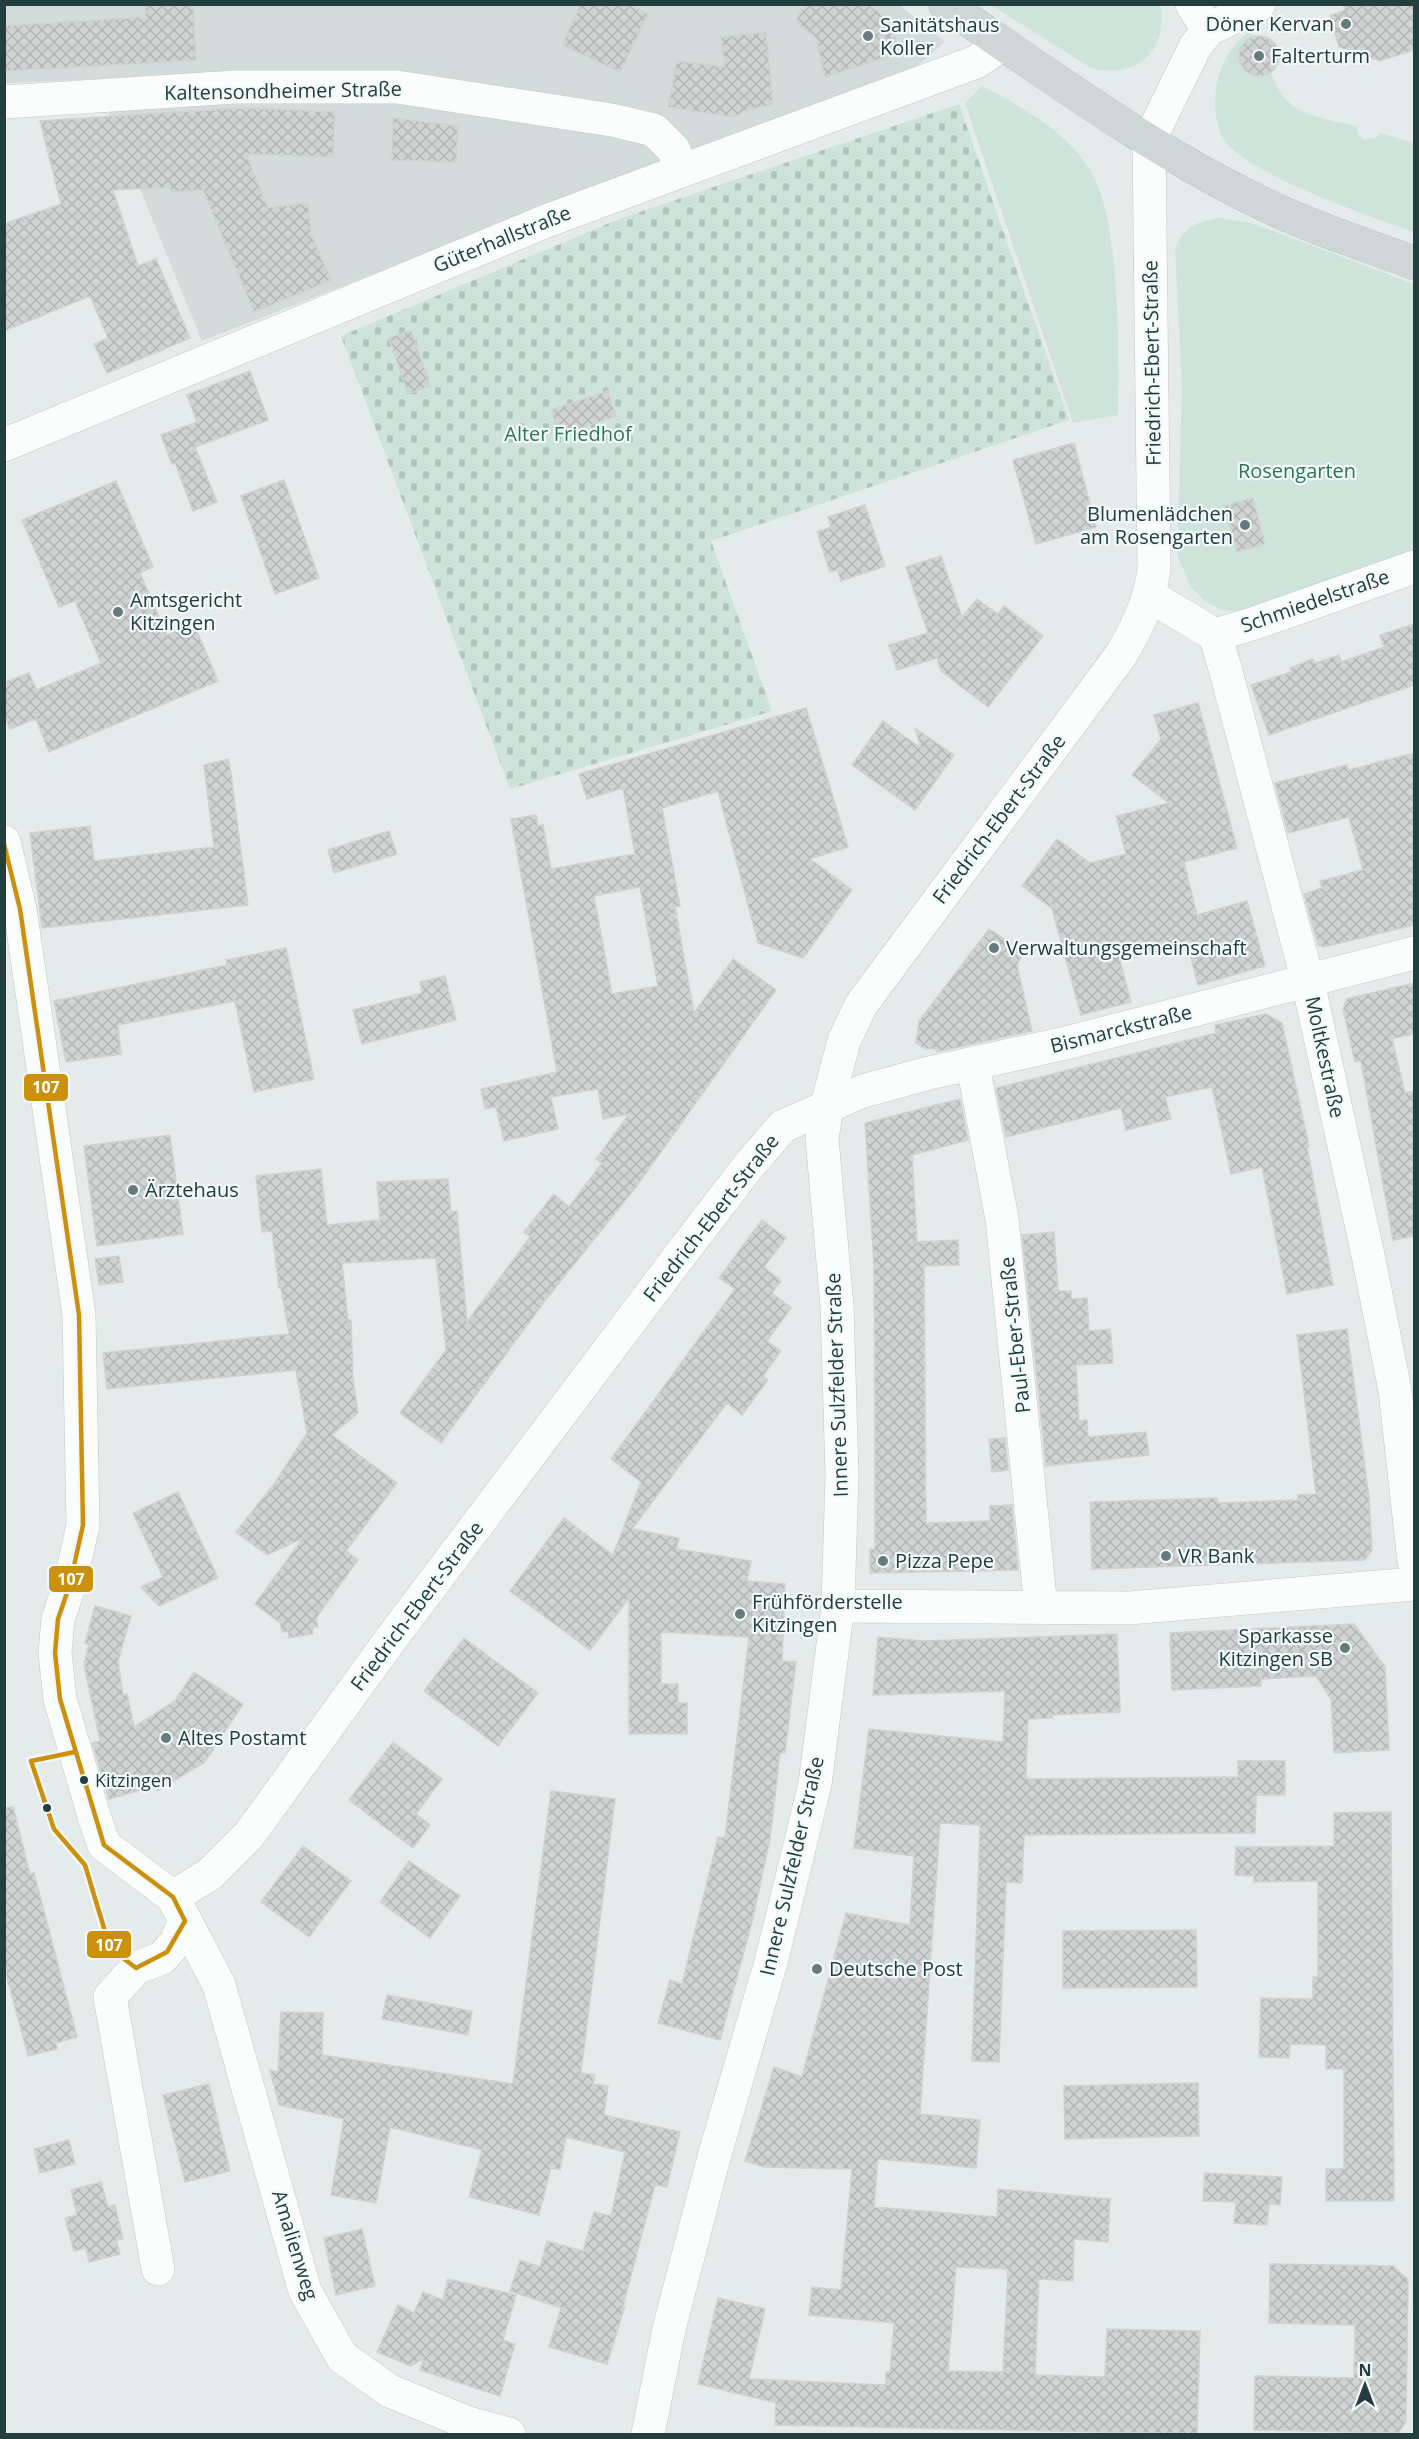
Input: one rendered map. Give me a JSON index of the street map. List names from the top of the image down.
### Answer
{
  "streets": {
    "street": [
      "Kaltensondheimer Straße",
      "Güterhallstraße",
      "Friedrich-Ebert-Straße",
      "Schmiedelstraße",
      "Bismarckstraße",
      "Moltkestraße",
      "Paul-Eber-Straße",
      "Innere Sulzfelder Straße",
      "Amalienweg"
    ]
  },
  "crossings": [
    ["Kaltensondheimer Straße", "Güterhallstraße"],
    ["Friedrich-Ebert-Straße", "Bismarckstraße"],
    ["Friedrich-Ebert-Straße", "Innere Sulzfelder Straße"],
    ["Friedrich-Ebert-Straße", "Amalienweg"],
    ["Schmiedelstraße", "Moltkestraße"],
    ["Bismarckstraße", "Moltkestraße"],
    ["Bismarckstraße", "Paul-Eber-Straße"],
    ["Bismarckstraße", "Innere Sulzfelder Straße"]
  ],
  "parks": ["Alter Friedhof", "Rosengarten"],
  "places": [
    "Döner Kervan",
    "Sanitätshaus Koller",
    "Falterturm",
    "Blumenlädchen am Rosengarten",
    "Amtsgericht Kitzingen",
    "Verwaltungsgemeinschaft",
    "Ärztehaus",
    "VR Bank",
    "Pizza Pepe",
    "Frühförderstelle Kitzingen",
    "Sparkasse Kitzingen SB",
    "Altes Postamt",
    "Kitzingen",
    "Deutsche Post"
  ],
  "lines": ["transit line 107"],
  "north": "top"
}
